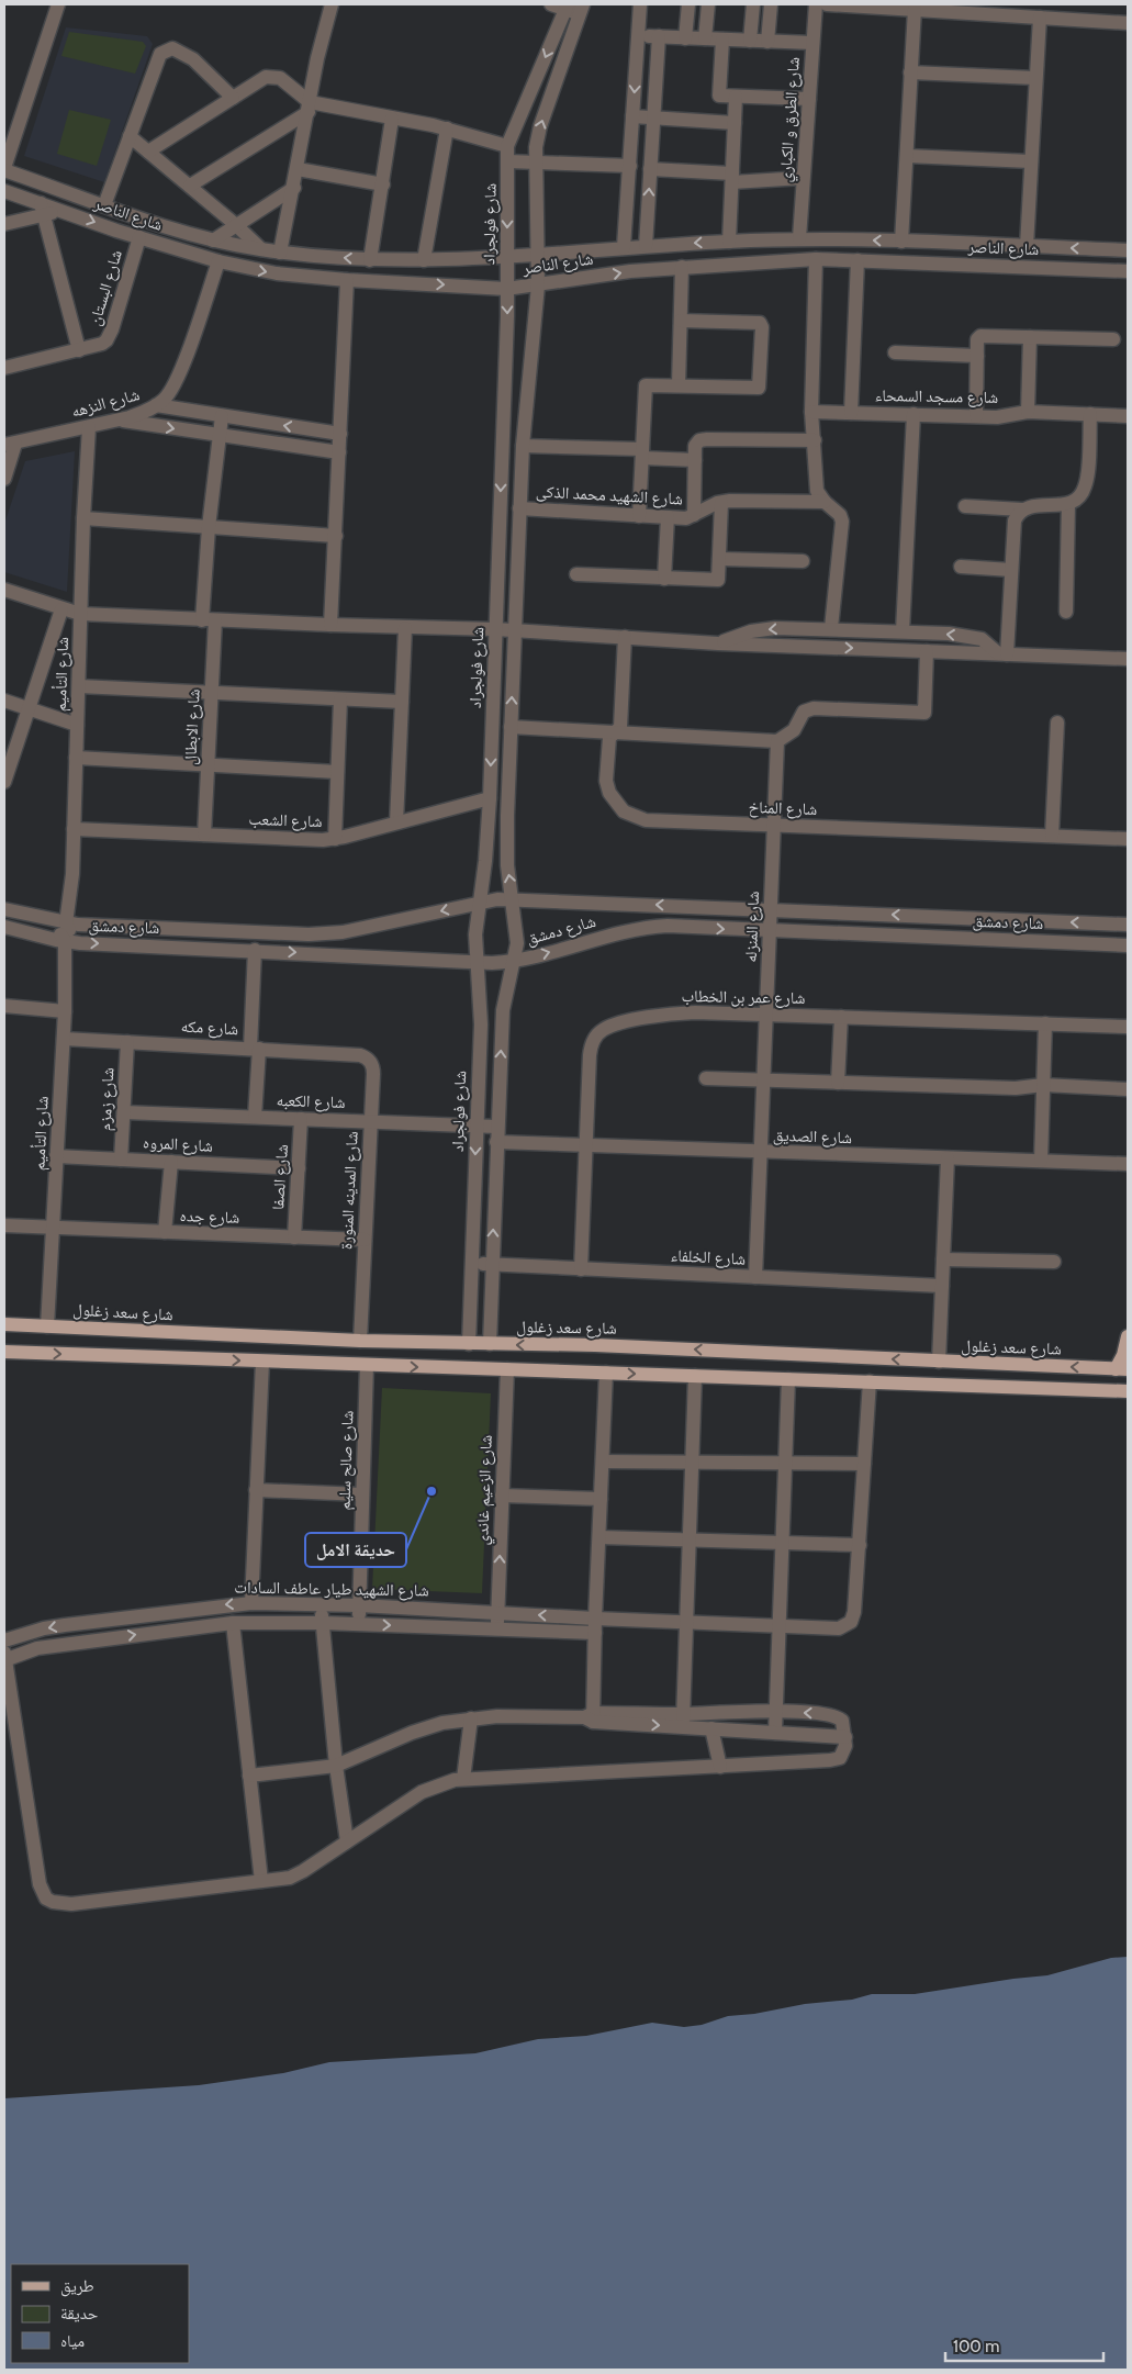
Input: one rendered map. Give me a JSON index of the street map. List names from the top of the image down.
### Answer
{
  "streets": {
    "main road": ["شارع سعد زغلول"],
    "street": [
      "شارع الطرق و الكباري",
      "شارع الناصر",
      "شارع فولجراد",
      "شارع البستان",
      "شارع مسجد السمحاء",
      "شارع النزهه",
      "شارع الشهيد محمد الذكى",
      "شارع التأميم",
      "شارع الابطال",
      "شارع المناخ",
      "شارع الشعب",
      "شارع دمشق",
      "شارع المنزله",
      "شارع عمر بن الخطاب",
      "شارع مكه",
      "شارع زمزم",
      "شارع الكعبه",
      "شارع الصديق",
      "شارع المروه",
      "شارع الصفا",
      "شارع المدينه المنورة",
      "شارع جده",
      "شارع الخلفاء",
      "شارع صالح سليم",
      "شارع الزعيم غاندي",
      "شارع الشهيد طيار عاطف السادات"
    ]
  },
  "crossings": [
    ["شارع الطرق و الكباري", "شارع الناصر"],
    ["شارع الناصر", "شارع فولجراد"],
    ["شارع الناصر", "شارع البستان"],
    ["شارع الناصر", "شارع النزهه"],
    ["شارع فولجراد", "شارع الشعب"],
    ["شارع فولجراد", "شارع دمشق"],
    ["شارع فولجراد", "شارع الكعبه"],
    ["شارع فولجراد", "شارع الخلفاء"],
    ["شارع فولجراد", "شارع سعد زغلول"],
    ["شارع النزهه", "شارع التأميم"],
    ["شارع التأميم", "شارع الشعب"],
    ["شارع التأميم", "شارع دمشق"],
    ["شارع التأميم", "شارع مكه"],
    ["شارع التأميم", "شارع المروه"],
    ["شارع التأميم", "شارع جده"],
    ["شارع التأميم", "شارع سعد زغلول"],
    ["شارع الابطال", "شارع الشعب"],
    ["شارع المناخ", "شارع المنزله"],
    ["شارع دمشق", "شارع المنزله"],
    ["شارع المنزله", "شارع عمر بن الخطاب"],
    ["شارع المنزله", "شارع الصديق"],
    ["شارع المنزله", "شارع الخلفاء"],
    ["شارع عمر بن الخطاب", "شارع الصديق"],
    ["شارع عمر بن الخطاب", "شارع الخلفاء"],
    ["شارع مكه", "شارع زمزم"],
    ["شارع مكه", "شارع المدينه المنورة"],
    ["شارع زمزم", "شارع الكعبه"],
    ["شارع زمزم", "شارع المروه"],
    ["شارع الكعبه", "شارع الصفا"],
    ["شارع الكعبه", "شارع المدينه المنورة"],
    ["شارع المروه", "شارع الصفا"],
    ["شارع الصفا", "شارع جده"],
    ["شارع المدينه المنورة", "شارع جده"],
    ["شارع المدينه المنورة", "شارع سعد زغلول"],
    ["شارع صالح سليم", "شارع الشهيد طيار عاطف السادات"],
    ["شارع الزعيم غاندي", "شارع الشهيد طيار عاطف السادات"]
  ],
  "places": ["حديقة الامل"],
  "legend": ["طريق", "حديقة", "مياه"],
  "scale_bar": "100 m"
}
